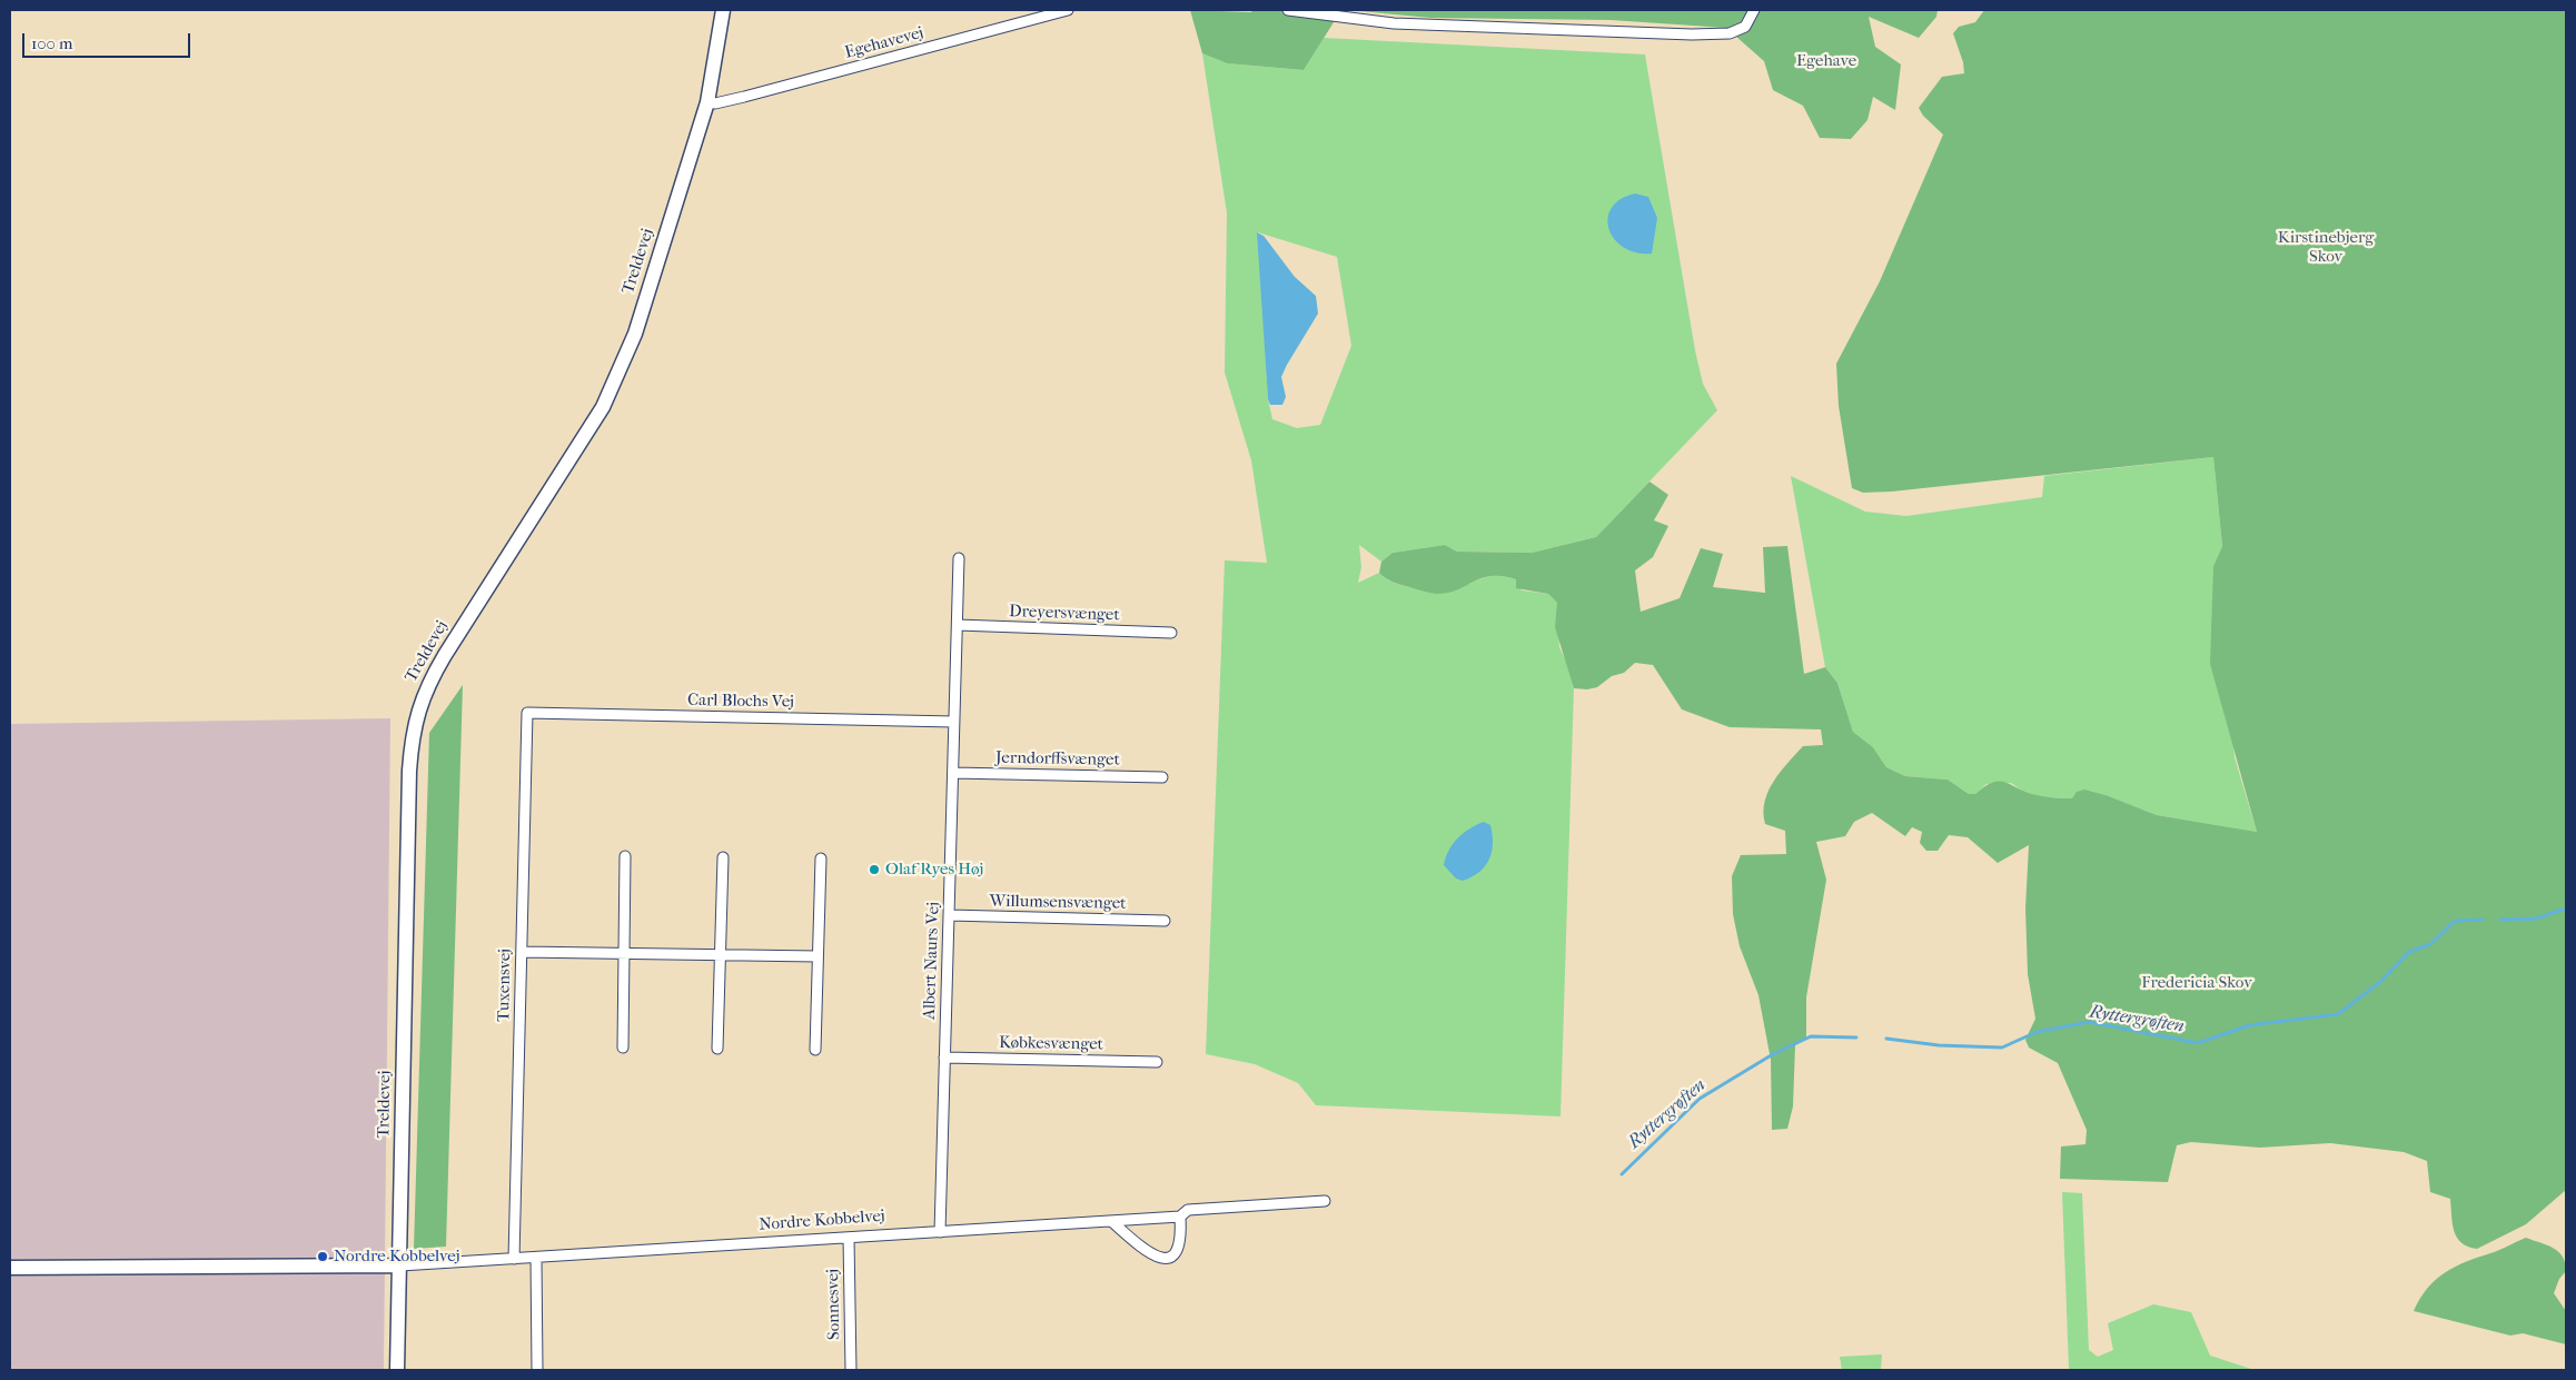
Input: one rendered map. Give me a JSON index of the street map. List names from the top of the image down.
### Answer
{
  "streets": {
    "street": [
      "Egehavevej",
      "Treldevej",
      "Dreyersvænget",
      "Carl Blochs Vej",
      "Jerndorffsvænget",
      "Willumsensvænget",
      "Albert Naurs Vej",
      "Tuxensvej",
      "Købkesvænget",
      "Nordre Kobbelvej",
      "Sonnesvej"
    ]
  },
  "crossings": [
    ["Egehavevej", "Treldevej"],
    ["Treldevej", "Nordre Kobbelvej"],
    ["Dreyersvænget", "Albert Naurs Vej"],
    ["Carl Blochs Vej", "Albert Naurs Vej"],
    ["Carl Blochs Vej", "Tuxensvej"],
    ["Jerndorffsvænget", "Albert Naurs Vej"],
    ["Willumsensvænget", "Albert Naurs Vej"],
    ["Albert Naurs Vej", "Købkesvænget"],
    ["Albert Naurs Vej", "Nordre Kobbelvej"],
    ["Tuxensvej", "Nordre Kobbelvej"],
    ["Nordre Kobbelvej", "Sonnesvej"]
  ],
  "water": ["Ryttergrøften"],
  "parks": ["Egehave", "Kirstinebjerg Skov", "Fredericia Skov"],
  "places": ["Olaf Ryes Høj", "Nordre Kobbelvej"],
  "scale_bar": "100 m"
}
